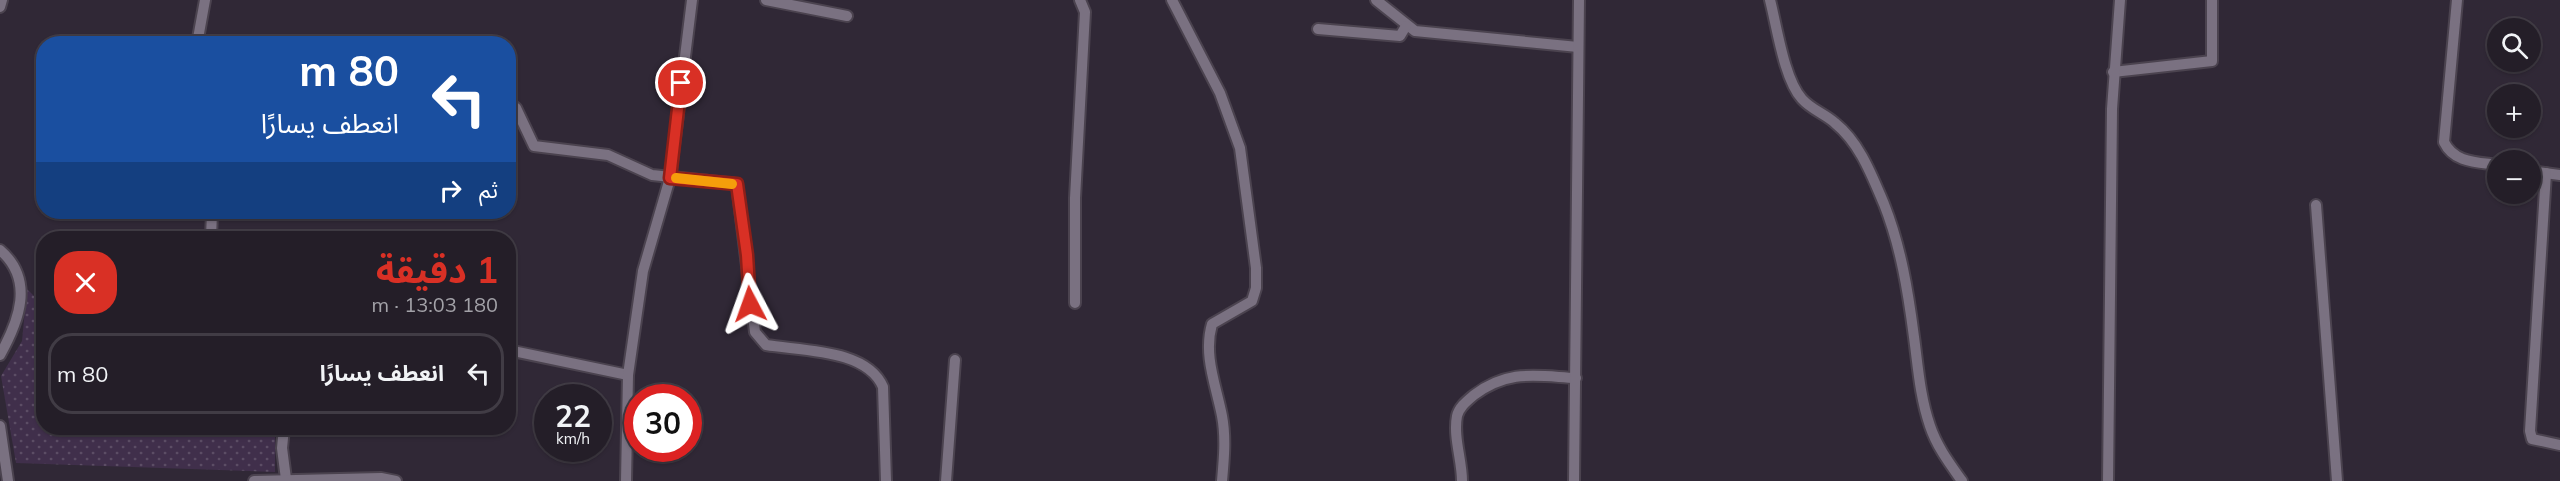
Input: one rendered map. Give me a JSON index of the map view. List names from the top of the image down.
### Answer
{
  "page": {
    "map_buttons": ["+", "−"],
    "turn": ["80 m", "انعطف يسارًا"],
    "then": "ثم",
    "heading": ["1 دقيقة", "180 m · 13:03"],
    "list": [
      {
        "name": "انعطف يسارًا",
        "value": "80 m"
      }
    ],
    "speed": "22 km/h",
    "limit": "30"
  }
}
